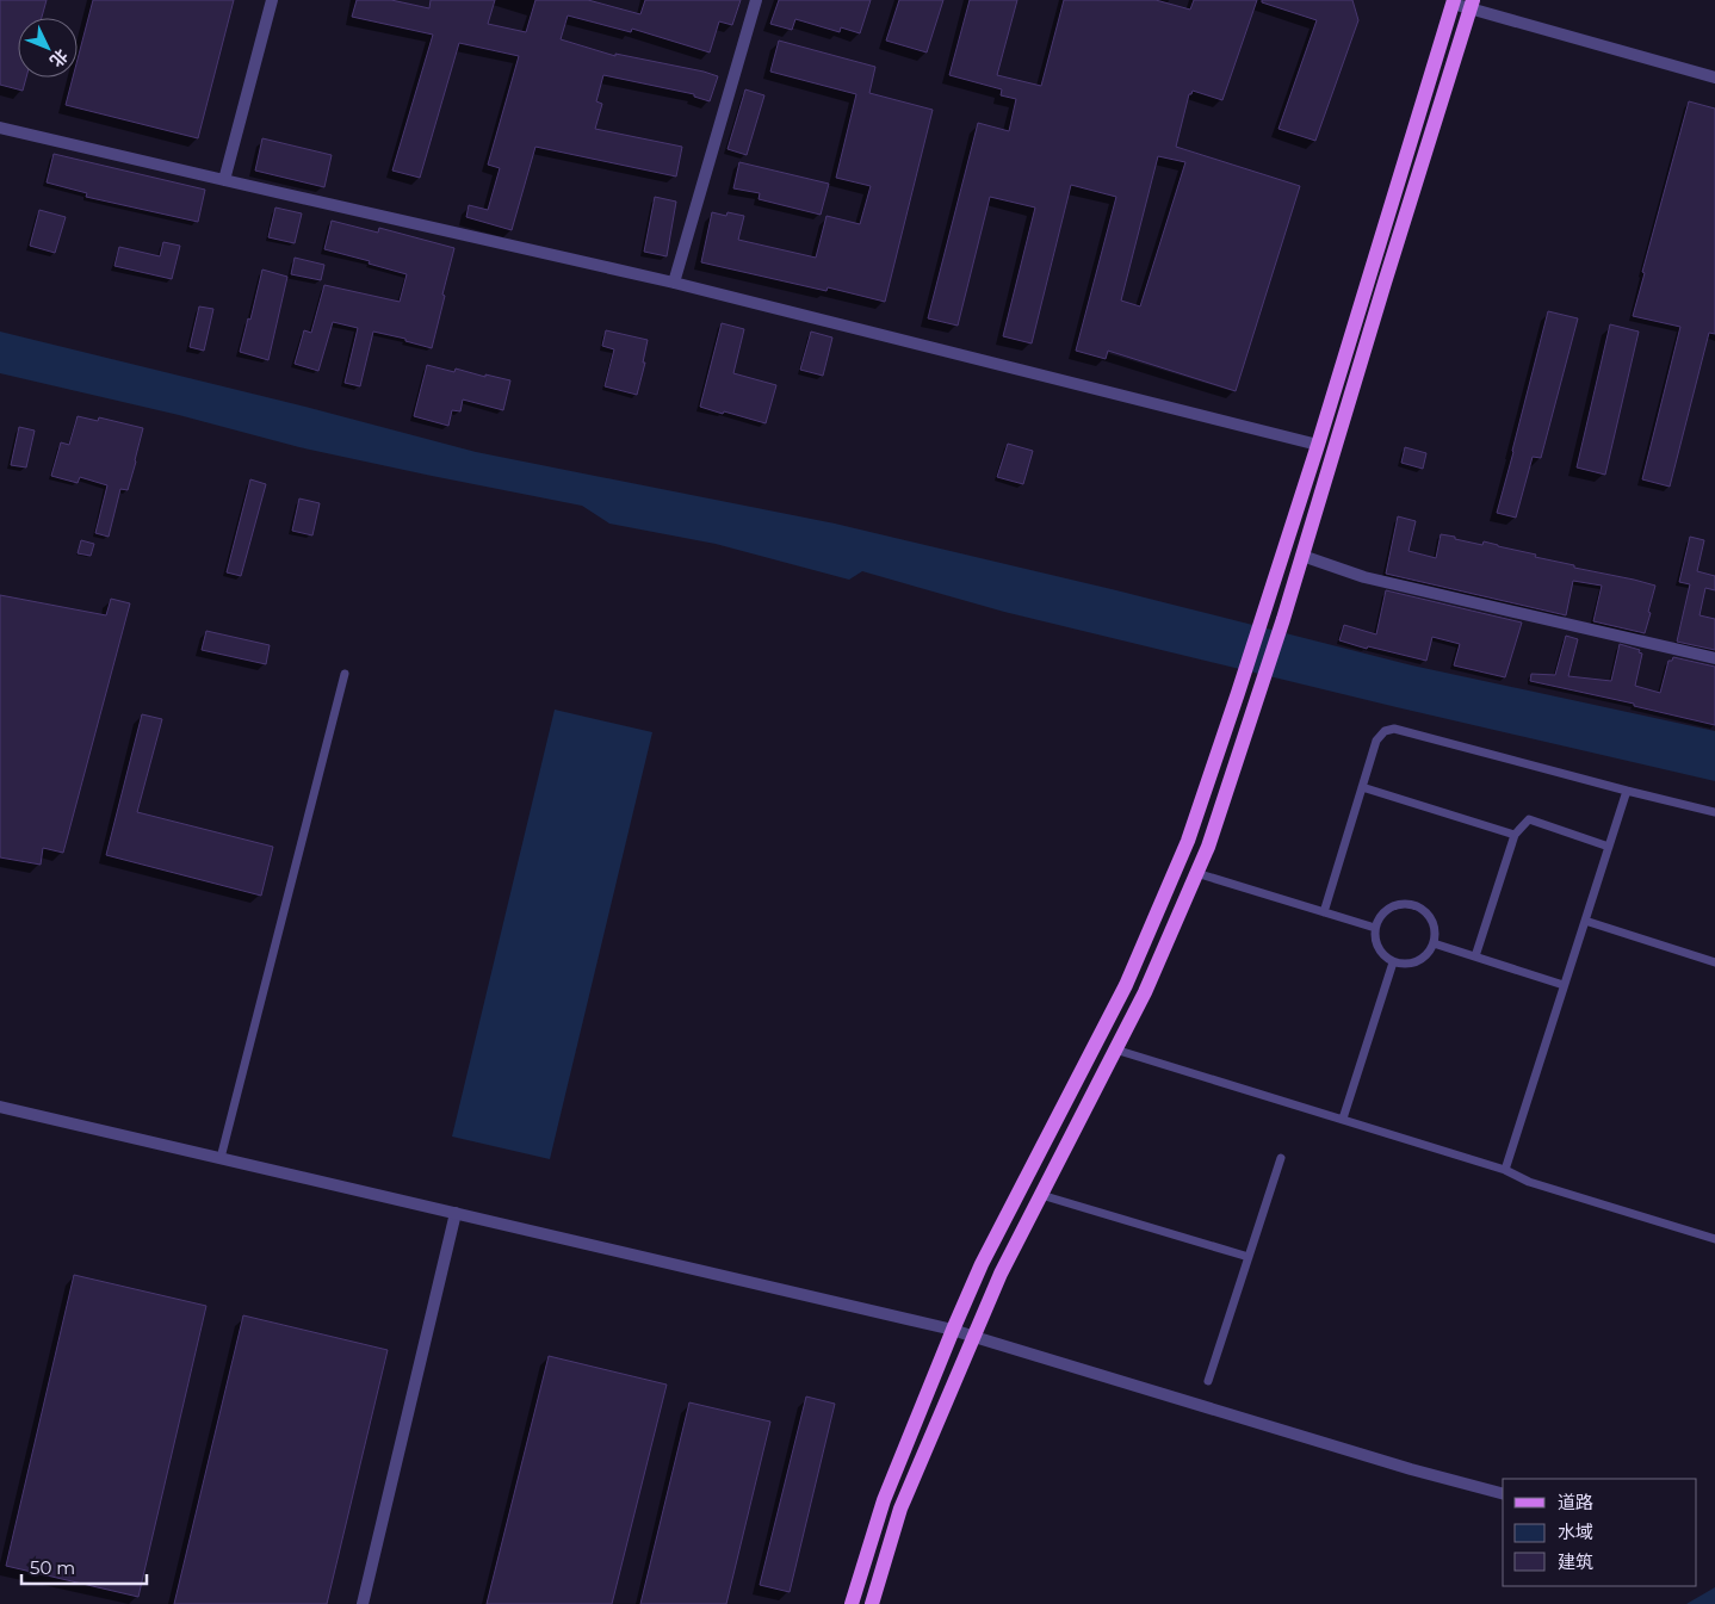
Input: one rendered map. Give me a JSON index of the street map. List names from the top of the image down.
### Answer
{
  "legend": ["道路", "水域", "建筑"],
  "scale_bar": "50 m",
  "north": "bottom right"
}
